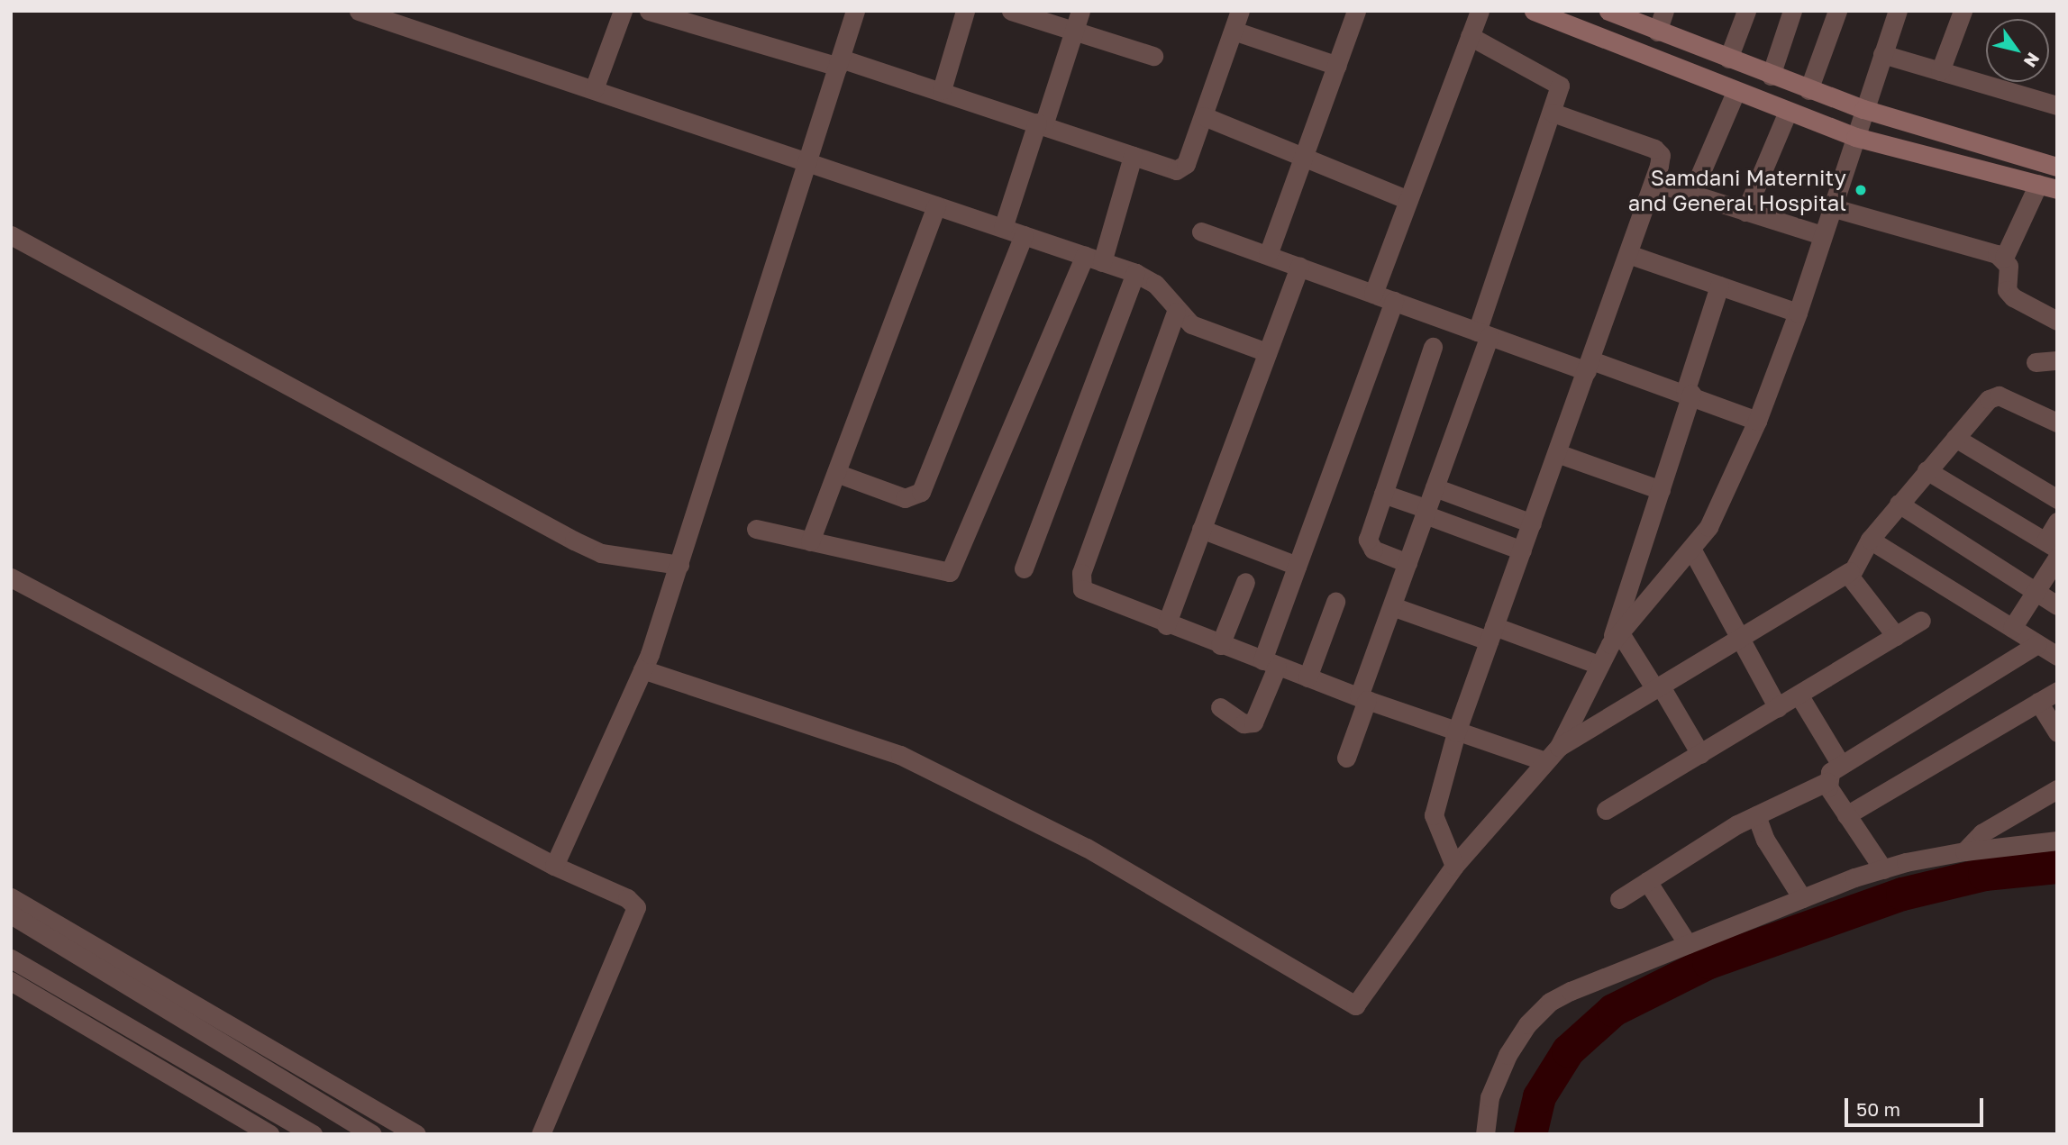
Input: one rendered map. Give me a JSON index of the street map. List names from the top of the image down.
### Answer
{
  "places": ["Samdani Maternity and General Hospital"],
  "scale_bar": "50 m",
  "north": "bottom right"
}
